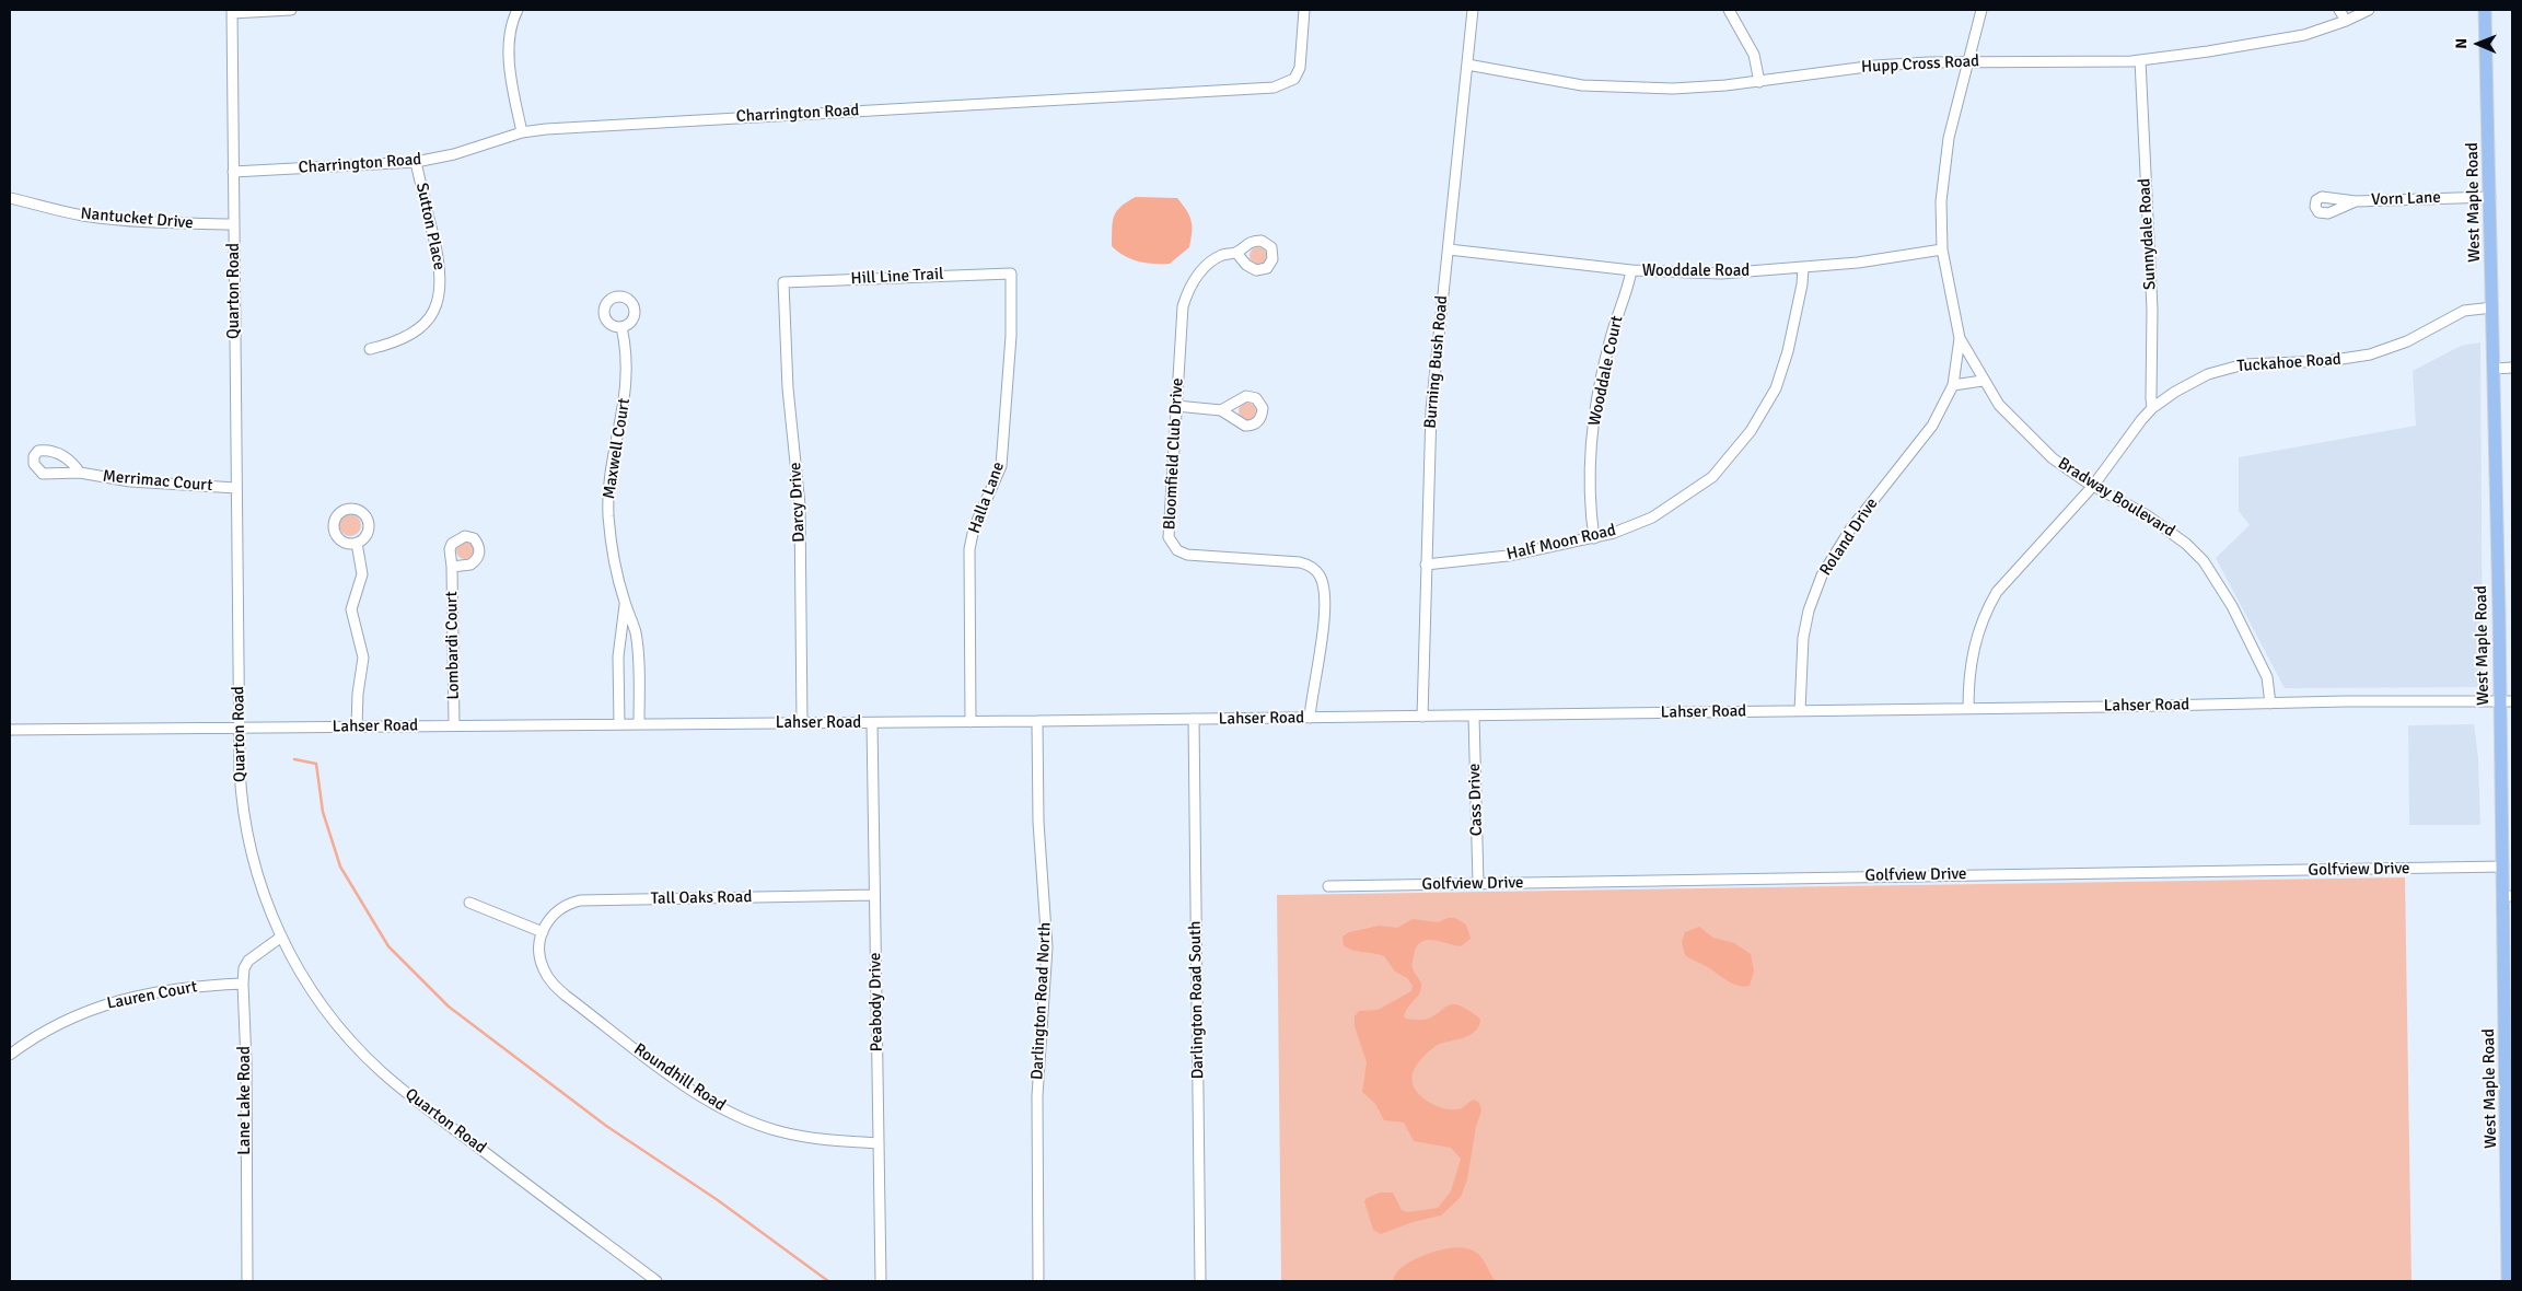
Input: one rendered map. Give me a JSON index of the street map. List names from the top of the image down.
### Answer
{
  "streets": {
    "main road": ["West Maple Road"],
    "street": [
      "Hupp Cross Road",
      "Charrington Road",
      "Vorn Lane",
      "Nantucket Drive",
      "Sutton Place",
      "Sunnydale Road",
      "Wooddale Road",
      "Hill Line Trail",
      "Quarton Road",
      "Burning Bush Road",
      "Tuckahoe Road",
      "Wooddale Court",
      "Maxwell Court",
      "Bloomfield Club Drive",
      "Merrimac Court",
      "Halla Lane",
      "Bradway Boulevard",
      "Darcy Drive",
      "Roland Drive",
      "Half Moon Road",
      "Lombardi Court",
      "Lahser Road",
      "Cass Drive",
      "Golfview Drive",
      "Tall Oaks Road",
      "Lauren Court",
      "Darlington Road South",
      "Darlington Road North",
      "Peabody Drive",
      "Roundhill Road",
      "Lane Lake Road"
    ]
  },
  "crossings": [
    ["Hupp Cross Road", "Sunnydale Road"],
    ["Hupp Cross Road", "Burning Bush Road"],
    ["Hupp Cross Road", "Bradway Boulevard"],
    ["Charrington Road", "Sutton Place"],
    ["Charrington Road", "Quarton Road"],
    ["Vorn Lane", "West Maple Road"],
    ["West Maple Road", "Tuckahoe Road"],
    ["West Maple Road", "Lahser Road"],
    ["West Maple Road", "Golfview Drive"],
    ["Nantucket Drive", "Quarton Road"],
    ["Sunnydale Road", "Tuckahoe Road"],
    ["Wooddale Road", "Burning Bush Road"],
    ["Wooddale Road", "Wooddale Court"],
    ["Wooddale Road", "Bradway Boulevard"],
    ["Wooddale Road", "Half Moon Road"],
    ["Hill Line Trail", "Halla Lane"],
    ["Hill Line Trail", "Darcy Drive"],
    ["Quarton Road", "Merrimac Court"],
    ["Quarton Road", "Lahser Road"],
    ["Quarton Road", "Lane Lake Road"],
    ["Burning Bush Road", "Half Moon Road"],
    ["Burning Bush Road", "Lahser Road"],
    ["Tuckahoe Road", "Bradway Boulevard"],
    ["Tuckahoe Road", "Lahser Road"],
    ["Wooddale Court", "Half Moon Road"],
    ["Maxwell Court", "Lahser Road"],
    ["Bloomfield Club Drive", "Lahser Road"],
    ["Halla Lane", "Lahser Road"],
    ["Bradway Boulevard", "Roland Drive"],
    ["Bradway Boulevard", "Lahser Road"],
    ["Darcy Drive", "Lahser Road"],
    ["Roland Drive", "Lahser Road"],
    ["Lombardi Court", "Lahser Road"],
    ["Lahser Road", "Cass Drive"],
    ["Lahser Road", "Darlington Road South"],
    ["Lahser Road", "Darlington Road North"],
    ["Lahser Road", "Peabody Drive"],
    ["Cass Drive", "Golfview Drive"],
    ["Tall Oaks Road", "Peabody Drive"],
    ["Tall Oaks Road", "Roundhill Road"],
    ["Lauren Court", "Lane Lake Road"],
    ["Peabody Drive", "Roundhill Road"]
  ],
  "north": "left"
}
